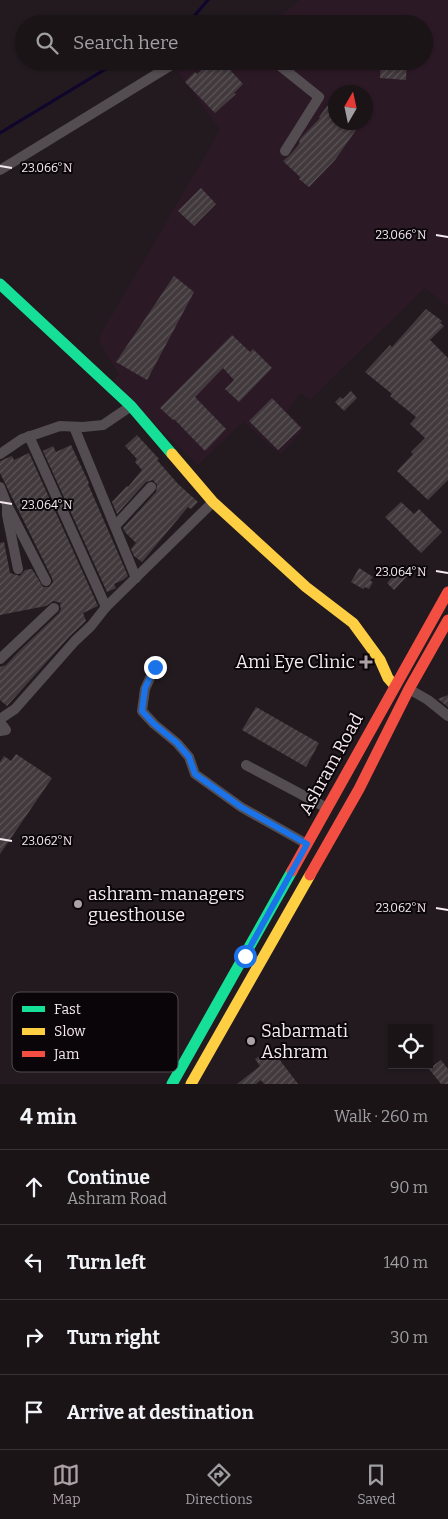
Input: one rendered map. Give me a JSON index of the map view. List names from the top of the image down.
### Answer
{
  "streets": {
    "main road": ["Ashram Road"]
  },
  "places": {
    "health": ["Ami Eye Clinic"],
    "other": ["ashram-managers guesthouse", "Sabarmati Ashram"]
  },
  "legend": ["Fast", "Slow", "Jam"],
  "north": "top",
  "page": {
    "search": "Search here",
    "heading": ["4 min", "Walk · 260 m"],
    "list": [
      ["Continue", "Ashram Road", "90 m"],
      ["Turn left", "140 m"],
      ["Turn right", "30 m"],
      "Arrive at destination"
    ],
    "nav": ["Map", "Directions", "Saved"]
  },
  "coordinates": ["23.066°N", "23.064°N", "23.062°N"]
}
